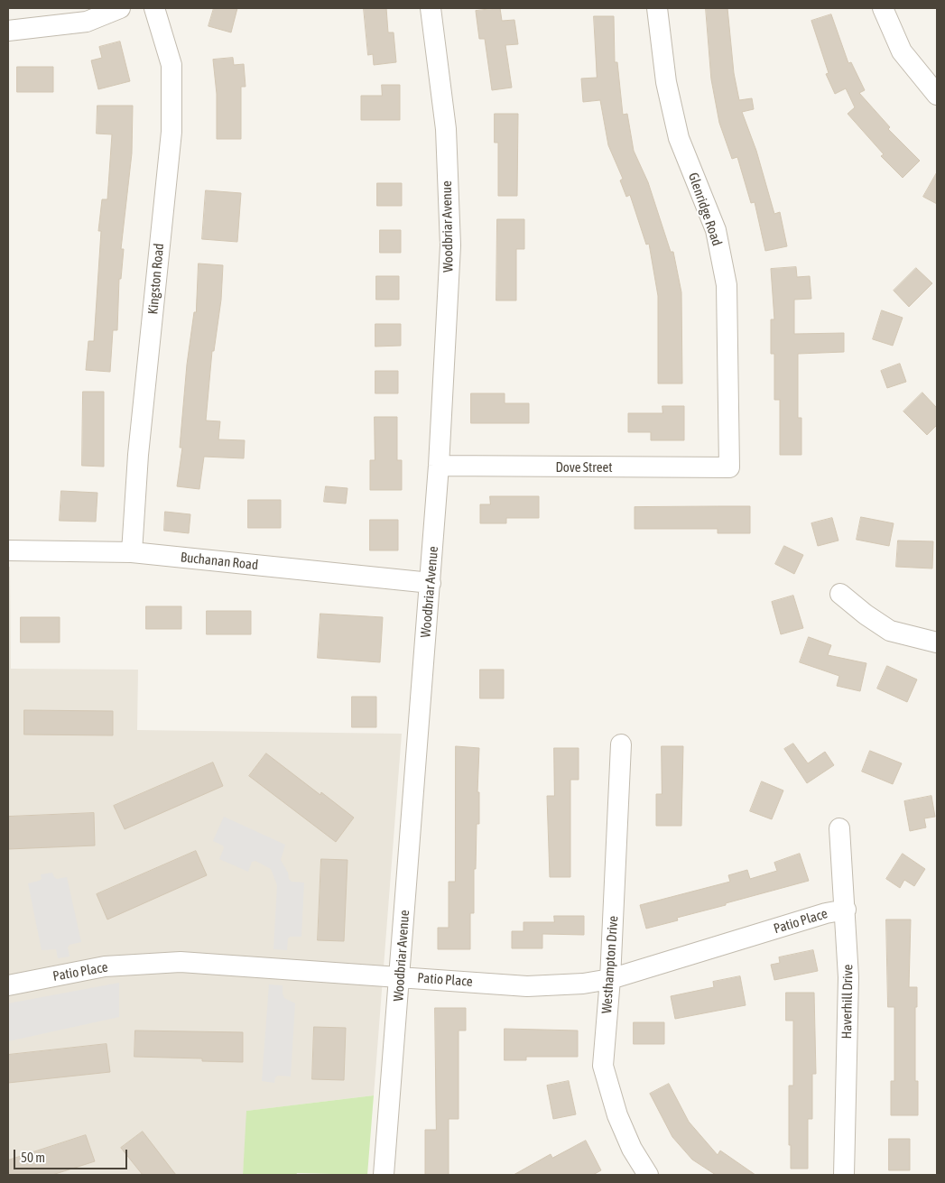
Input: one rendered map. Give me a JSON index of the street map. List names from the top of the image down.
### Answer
{
  "streets": {
    "street": [
      "Glenridge Road",
      "Woodbriar Avenue",
      "Kingston Road",
      "Dove Street",
      "Buchanan Road",
      "Patio Place",
      "Westhampton Drive",
      "Haverhill Drive"
    ]
  },
  "crossings": [
    ["Glenridge Road", "Dove Street"],
    ["Woodbriar Avenue", "Dove Street"],
    ["Woodbriar Avenue", "Buchanan Road"],
    ["Woodbriar Avenue", "Patio Place"],
    ["Kingston Road", "Buchanan Road"],
    ["Patio Place", "Westhampton Drive"],
    ["Patio Place", "Haverhill Drive"]
  ],
  "scale_bar": "50 m"
}
